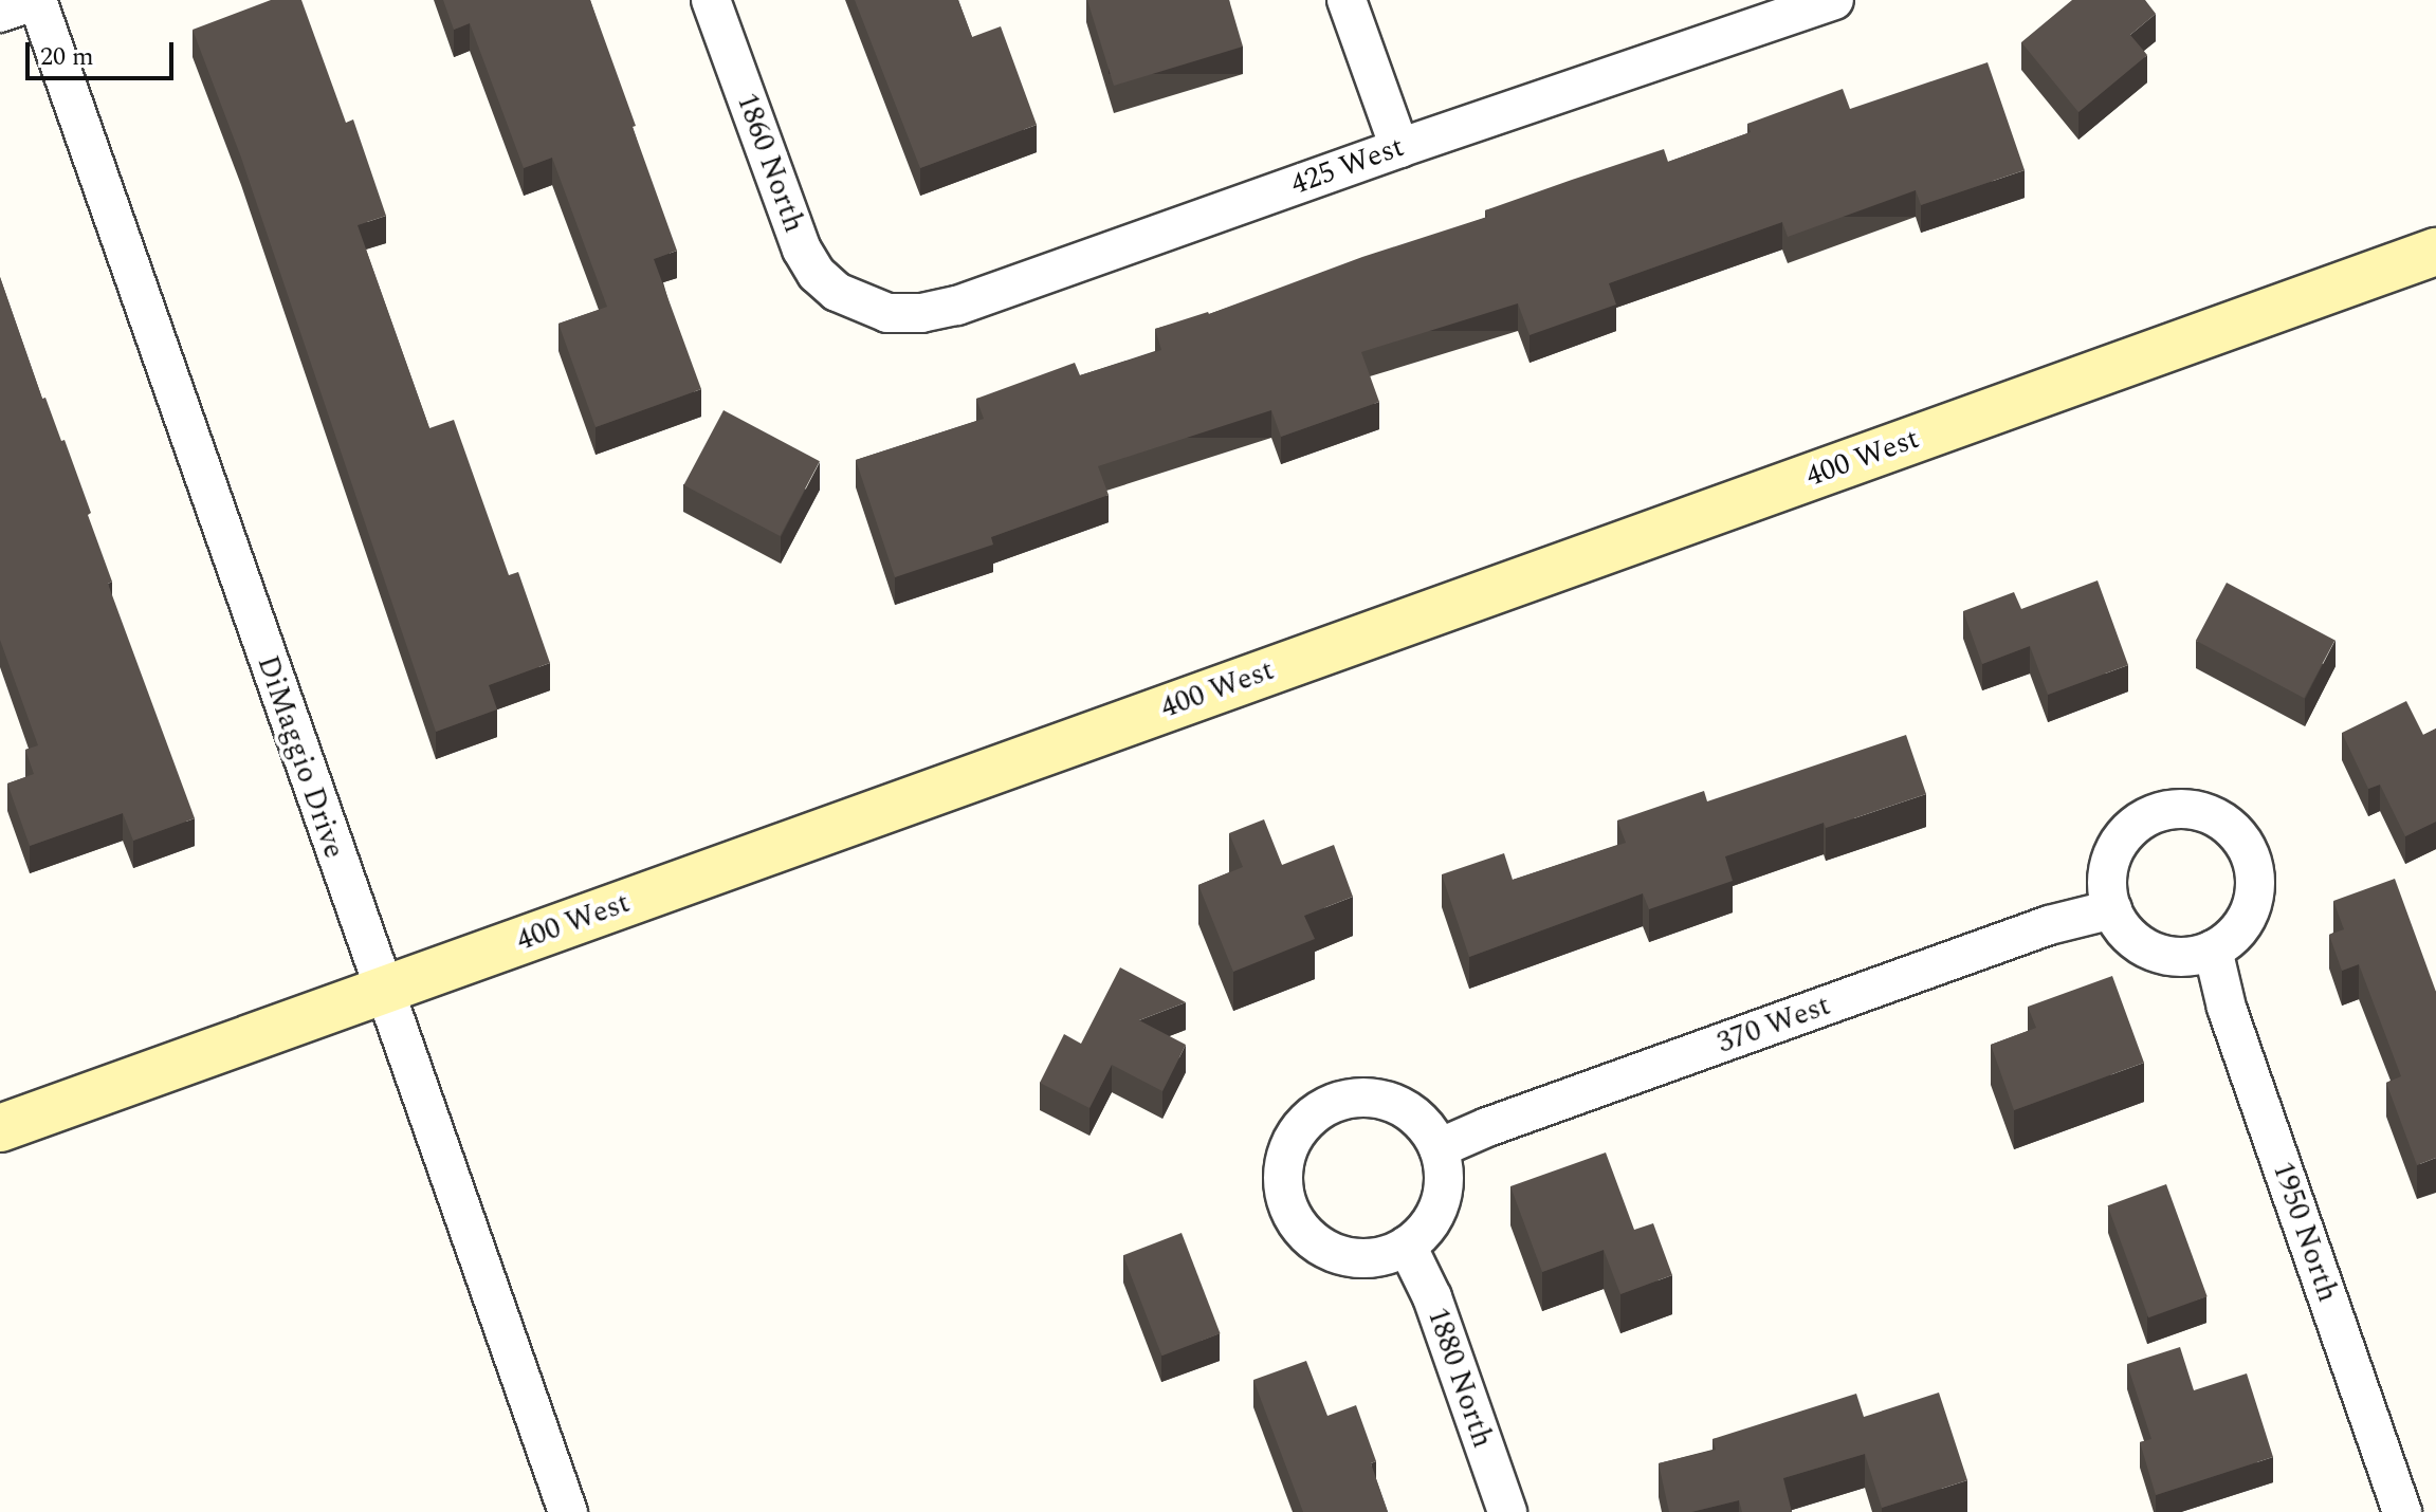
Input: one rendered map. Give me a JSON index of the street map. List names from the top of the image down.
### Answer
{
  "streets": {
    "street": [
      "1860 North",
      "425 West",
      "400 West",
      "DiMaggio Drive",
      "370 West",
      "1950 North",
      "1880 North"
    ]
  },
  "crossings": [
    ["1860 North", "425 West"],
    ["400 West", "DiMaggio Drive"],
    ["370 West", "1950 North"],
    ["370 West", "1880 North"]
  ],
  "scale_bar": "20 m"
}
